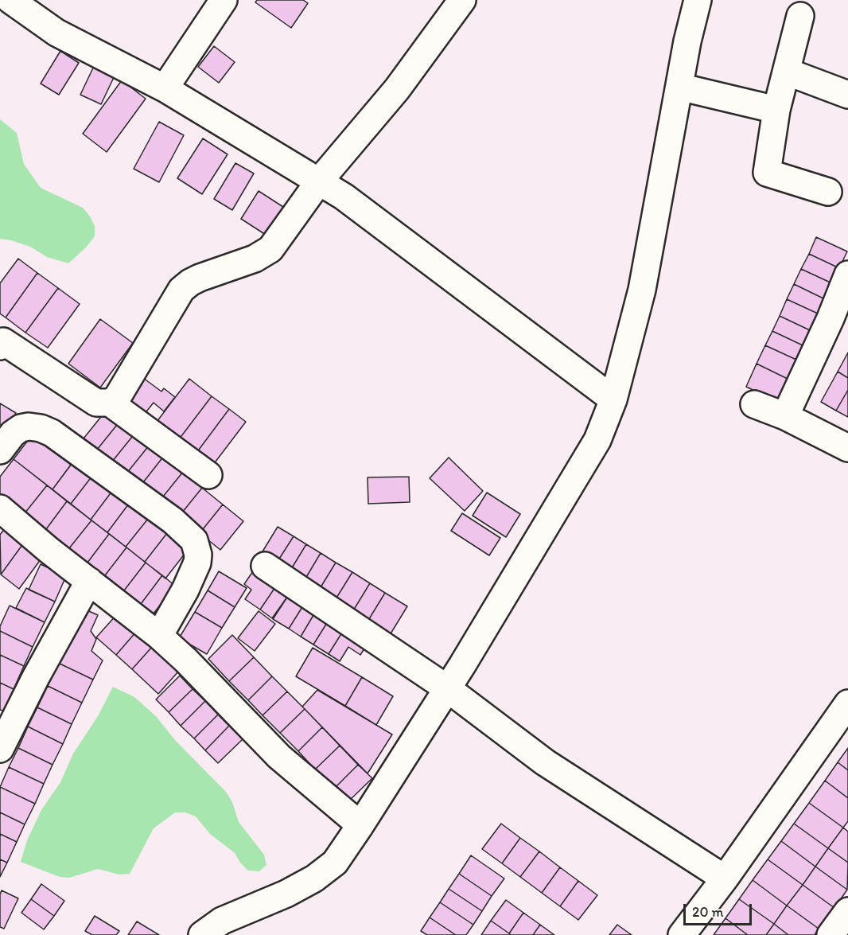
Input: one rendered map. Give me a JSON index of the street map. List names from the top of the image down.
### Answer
{
  "scale_bar": "20 m"
}
